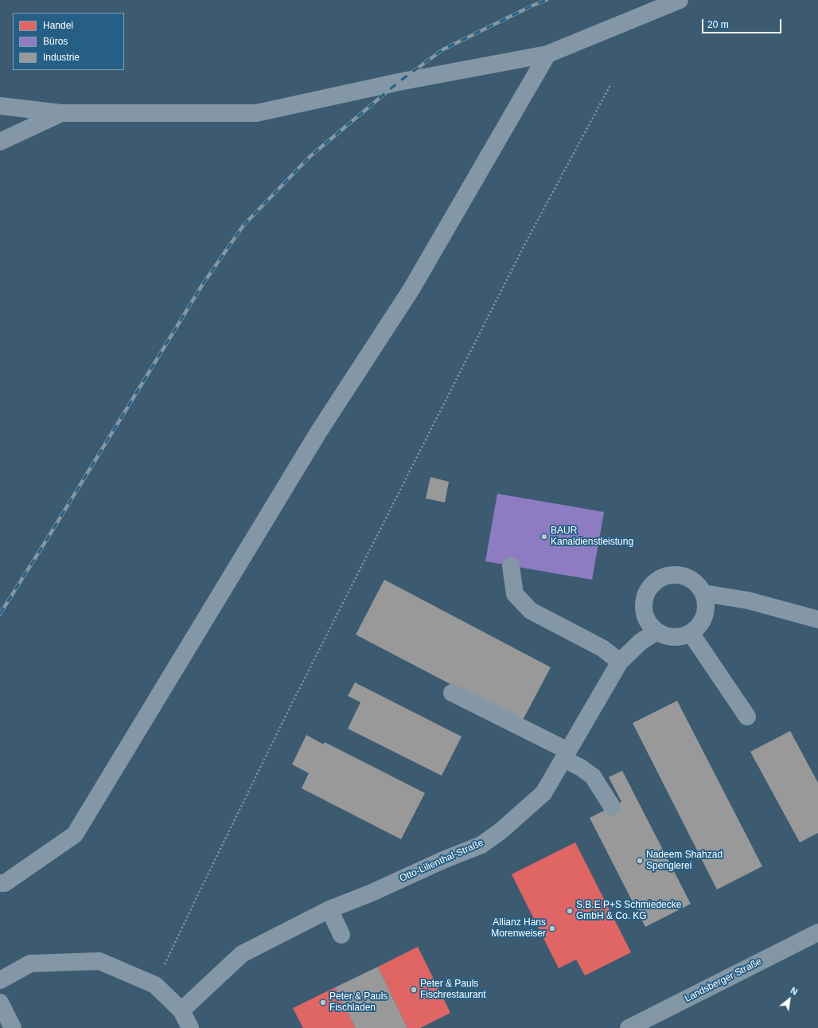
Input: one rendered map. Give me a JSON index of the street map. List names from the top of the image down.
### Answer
{
  "streets": {
    "main road": ["Landsberger Straße"],
    "street": ["Otto-Lilienthal-Straße"]
  },
  "places": [
    "BAUR Kanaldienstleistung",
    "Nadeem Shahzad Spenglerei",
    "S.B.E P+S Schmiedecke GmbH & Co. KG",
    "Allianz Hans Morenweiser",
    "Peter & Pauls Fischrestaurant",
    "Peter & Pauls Fischladen"
  ],
  "legend": ["Handel", "Büros", "Industrie"],
  "scale_bar": "20 m",
  "north": "top right"
}
